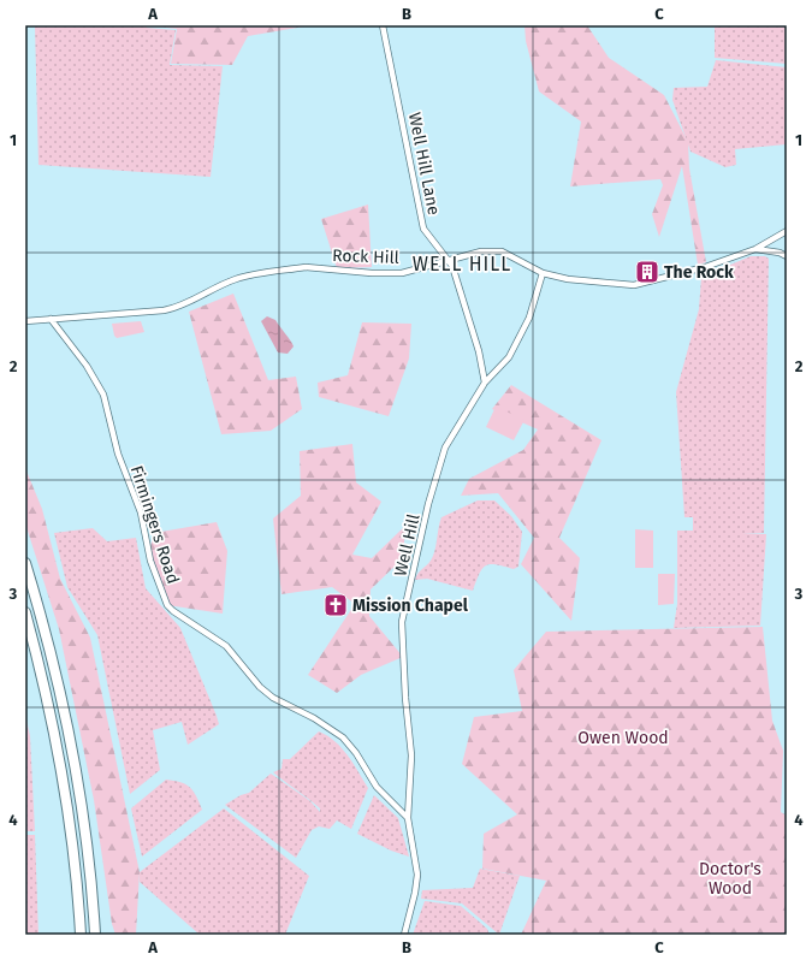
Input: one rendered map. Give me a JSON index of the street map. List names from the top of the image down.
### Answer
{
  "streets": {
    "street": [
      "Well Hill Lane",
      "Rock Hill",
      "Firmingers Road",
      "Well Hill"
    ]
  },
  "crossings": [
    ["Well Hill Lane", "Rock Hill"],
    ["Well Hill Lane", "Well Hill"],
    ["Rock Hill", "Firmingers Road"],
    ["Rock Hill", "Well Hill"],
    ["Firmingers Road", "Well Hill"]
  ],
  "districts": ["WELL HILL"],
  "parks": ["Owen Wood", "Doctor's Wood"],
  "places": {
    "building": ["The Rock"],
    "church": ["Mission Chapel"]
  },
  "grid": {
    "columns": ["A", "B", "C"],
    "rows": [
      "1",
      "2",
      "3",
      "4"
    ]
  }
}
